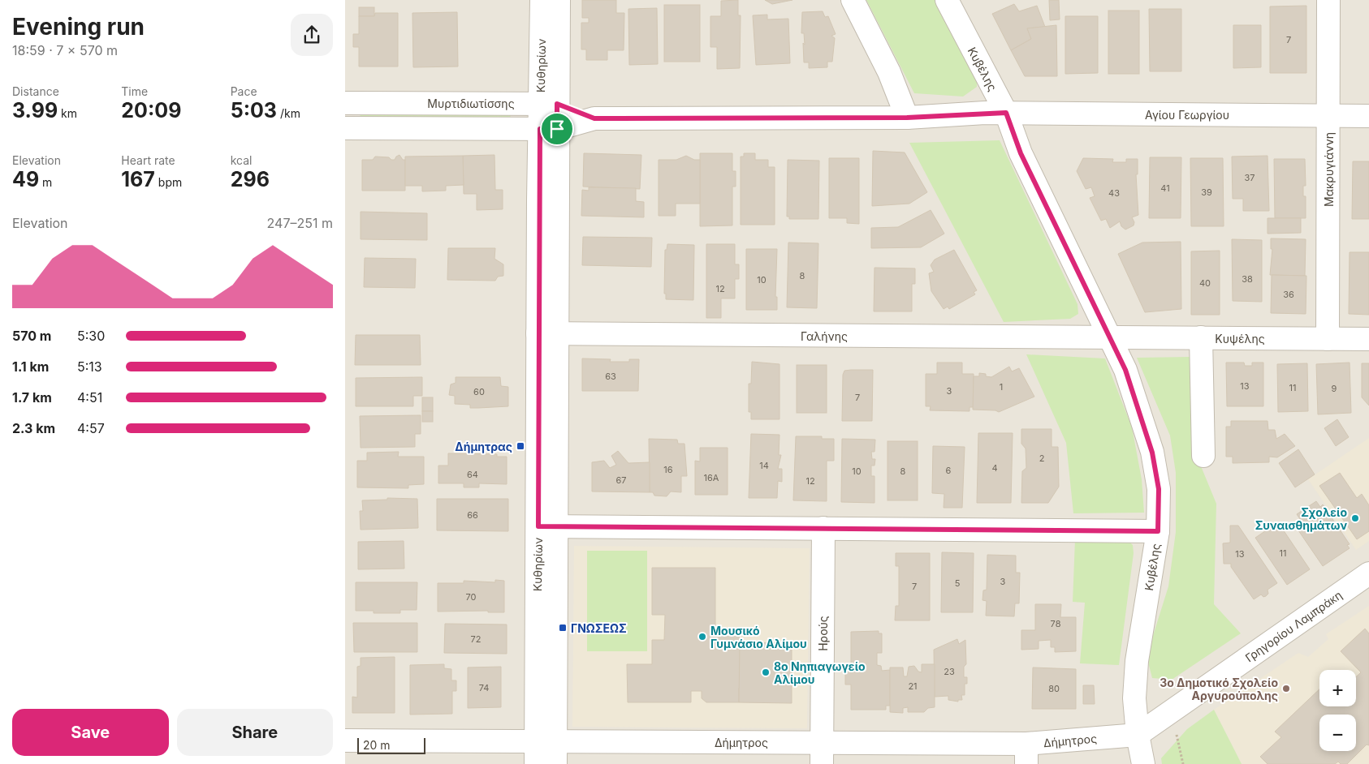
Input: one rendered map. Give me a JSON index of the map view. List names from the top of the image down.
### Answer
{
  "streets": {
    "street": [
      "Κυθηρίων",
      "Κυβέλης",
      "Μυρτιδιωτίσσης",
      "Αγίου Γεωργίου",
      "Μακρυγιάννη",
      "Γαλήνης",
      "Κυψέλης",
      "Γρηγορίου Λαμπράκη",
      "Ηρούς",
      "Δήμητρος"
    ]
  },
  "crossings": [
    ["Κυθηρίων", "Μυρτιδιωτίσσης"],
    ["Κυθηρίων", "Γαλήνης"],
    ["Κυθηρίων", "Δήμητρος"],
    ["Κυβέλης", "Μυρτιδιωτίσσης"],
    ["Κυβέλης", "Αγίου Γεωργίου"],
    ["Κυβέλης", "Γαλήνης"],
    ["Κυβέλης", "Κυψέλης"],
    ["Κυβέλης", "Γρηγορίου Λαμπράκη"],
    ["Κυβέλης", "Δήμητρος"],
    ["Μυρτιδιωτίσσης", "Αγίου Γεωργίου"],
    ["Αγίου Γεωργίου", "Μακρυγιάννη"],
    ["Μακρυγιάννη", "Κυψέλης"],
    ["Γαλήνης", "Κυψέλης"],
    ["Γρηγορίου Λαμπράκη", "Δήμητρος"],
    ["Ηρούς", "Δήμητρος"]
  ],
  "places": {
    "transit": ["Δήμητρας", "ΓΝΩΣΕΩΣ"],
    "other": [
      "Σχολείο Συναισθημάτων",
      "Μουσικό Γυμνάσιο Αλίμου",
      "8ο Νηπιαγωγείο Αλίμου",
      "3ο Δημοτικό Σχολείο Αργυρούπολης"
    ]
  },
  "house_numbers": [
    "7",
    "37",
    "41",
    "39",
    "43",
    "8",
    "38",
    "10",
    "40",
    "12",
    "36",
    "63",
    "13",
    "1",
    "11",
    "9",
    "3",
    "60",
    "7",
    "2",
    "14",
    "4",
    "16",
    "6",
    "10",
    "8",
    "64",
    "16Α",
    "67",
    "12",
    "66",
    "11",
    "13",
    "3",
    "5",
    "7",
    "70",
    "78",
    "72",
    "23",
    "21",
    "74",
    "80"
  ],
  "scale_bar": "20 m",
  "page": {
    "heading": ["Evening run", "18:59 · 7 × 570 m"],
    "stats": [
      ["Distance", "3.99 km"],
      ["Time", "20:09"],
      ["Pace", "5:03 /km"],
      ["Elevation", "49 m"],
      ["Heart rate", "167 bpm"],
      ["kcal", "296"]
    ],
    "chart": ["Elevation", "247–251 m"],
    "list": [
      {
        "name": "570 m",
        "note": "5:30"
      },
      {
        "name": "1.1 km",
        "note": "5:13"
      },
      {
        "name": "1.7 km",
        "note": "4:51"
      },
      {
        "name": "2.3 km",
        "note": "4:57"
      }
    ],
    "map_buttons": ["+", "−"],
    "buttons": ["Save", "Share"],
    "scale": "20 m"
  }
}
